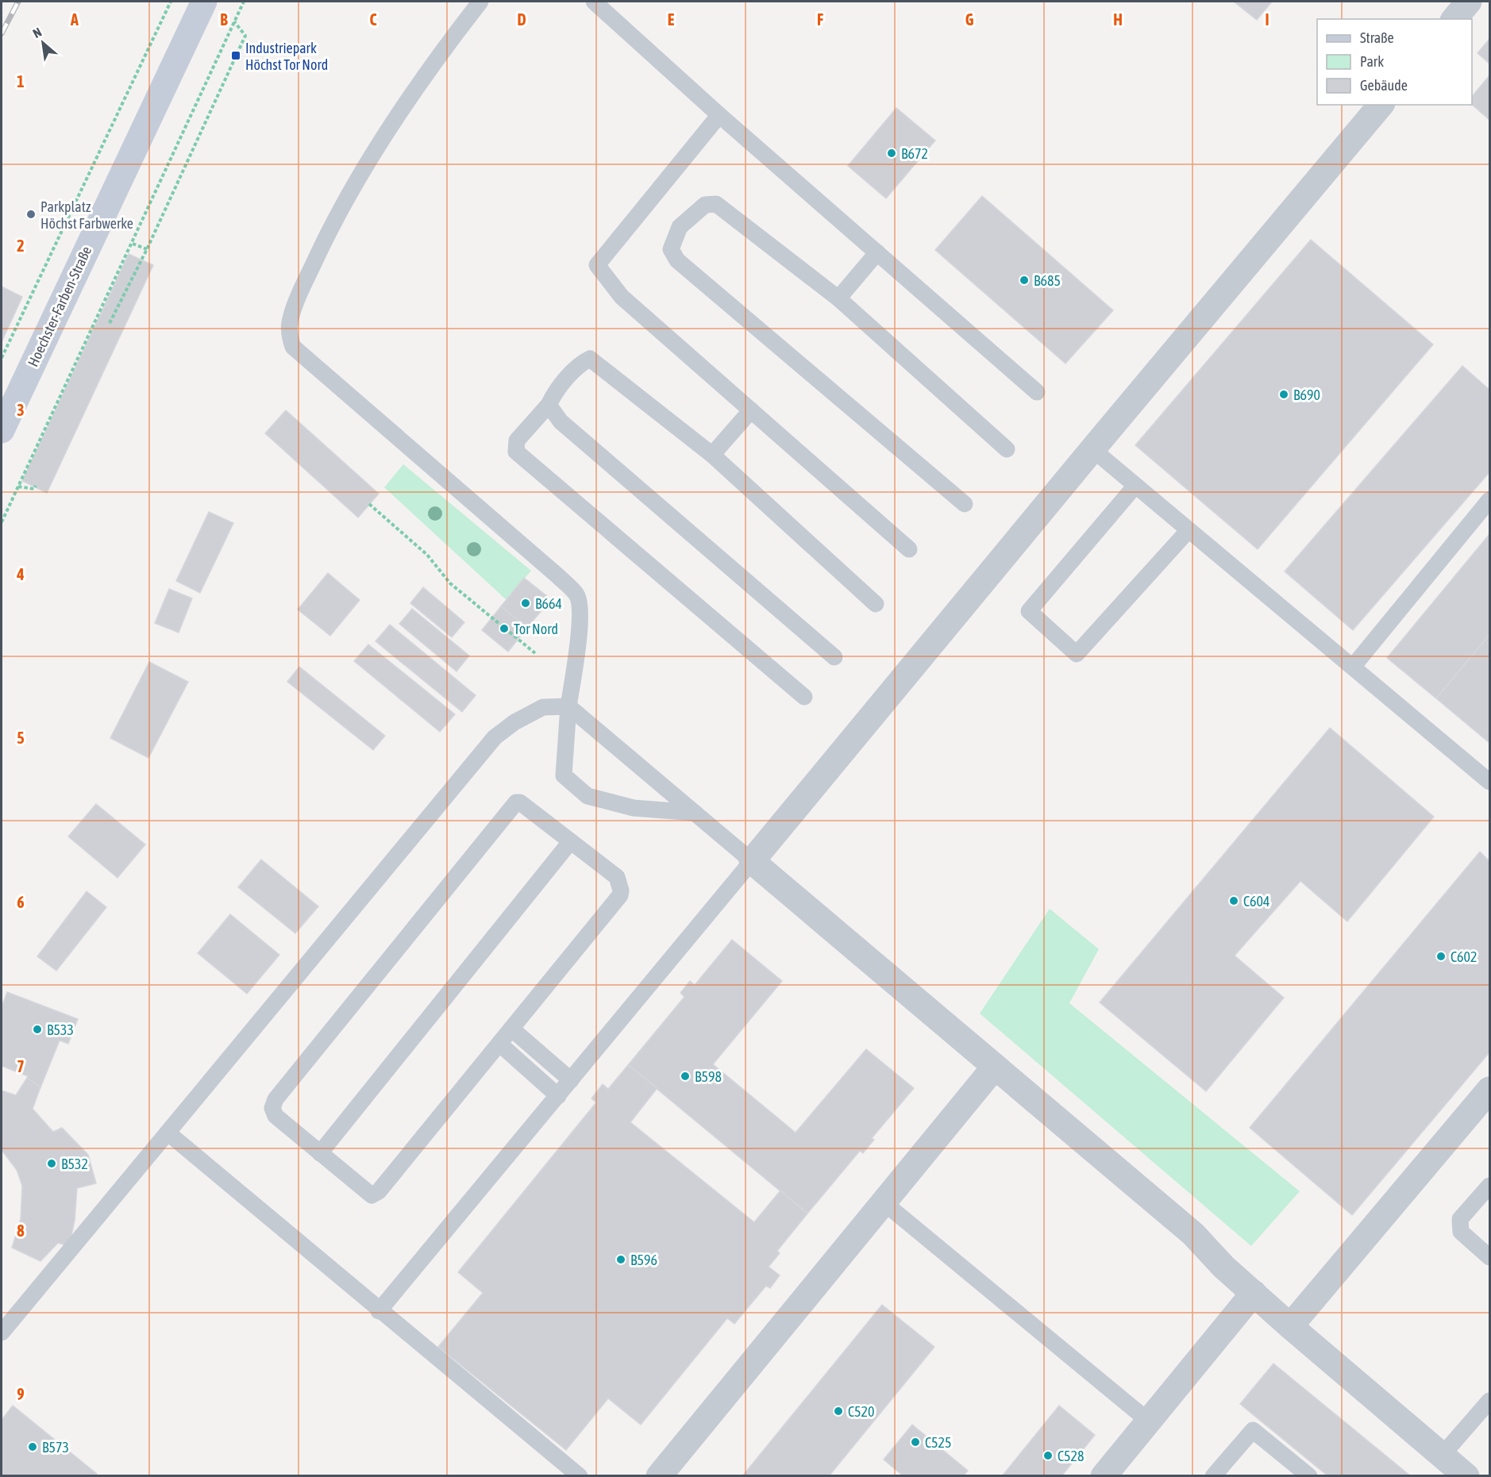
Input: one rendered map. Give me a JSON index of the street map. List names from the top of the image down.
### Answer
{
  "streets": {
    "main road": ["Hoechster-Farben-Straße"]
  },
  "places": {
    "transit": ["Industriepark Höchst Tor Nord"],
    "other": [
      "B672",
      "Parkplatz Höchst Farbwerke",
      "B685",
      "B690",
      "B664",
      "Tor Nord",
      "C604",
      "C602",
      "B533",
      "B598",
      "B532",
      "B596",
      "C520",
      "C525",
      "B573",
      "C528"
    ]
  },
  "legend": ["Straße", "Park", "Gebäude"],
  "north": "top left",
  "grid": {
    "columns": [
      "A",
      "B",
      "C",
      "D",
      "E",
      "F",
      "G",
      "H",
      "I"
    ],
    "rows": [
      "1",
      "2",
      "3",
      "4",
      "5",
      "6",
      "7",
      "8",
      "9"
    ]
  }
}
